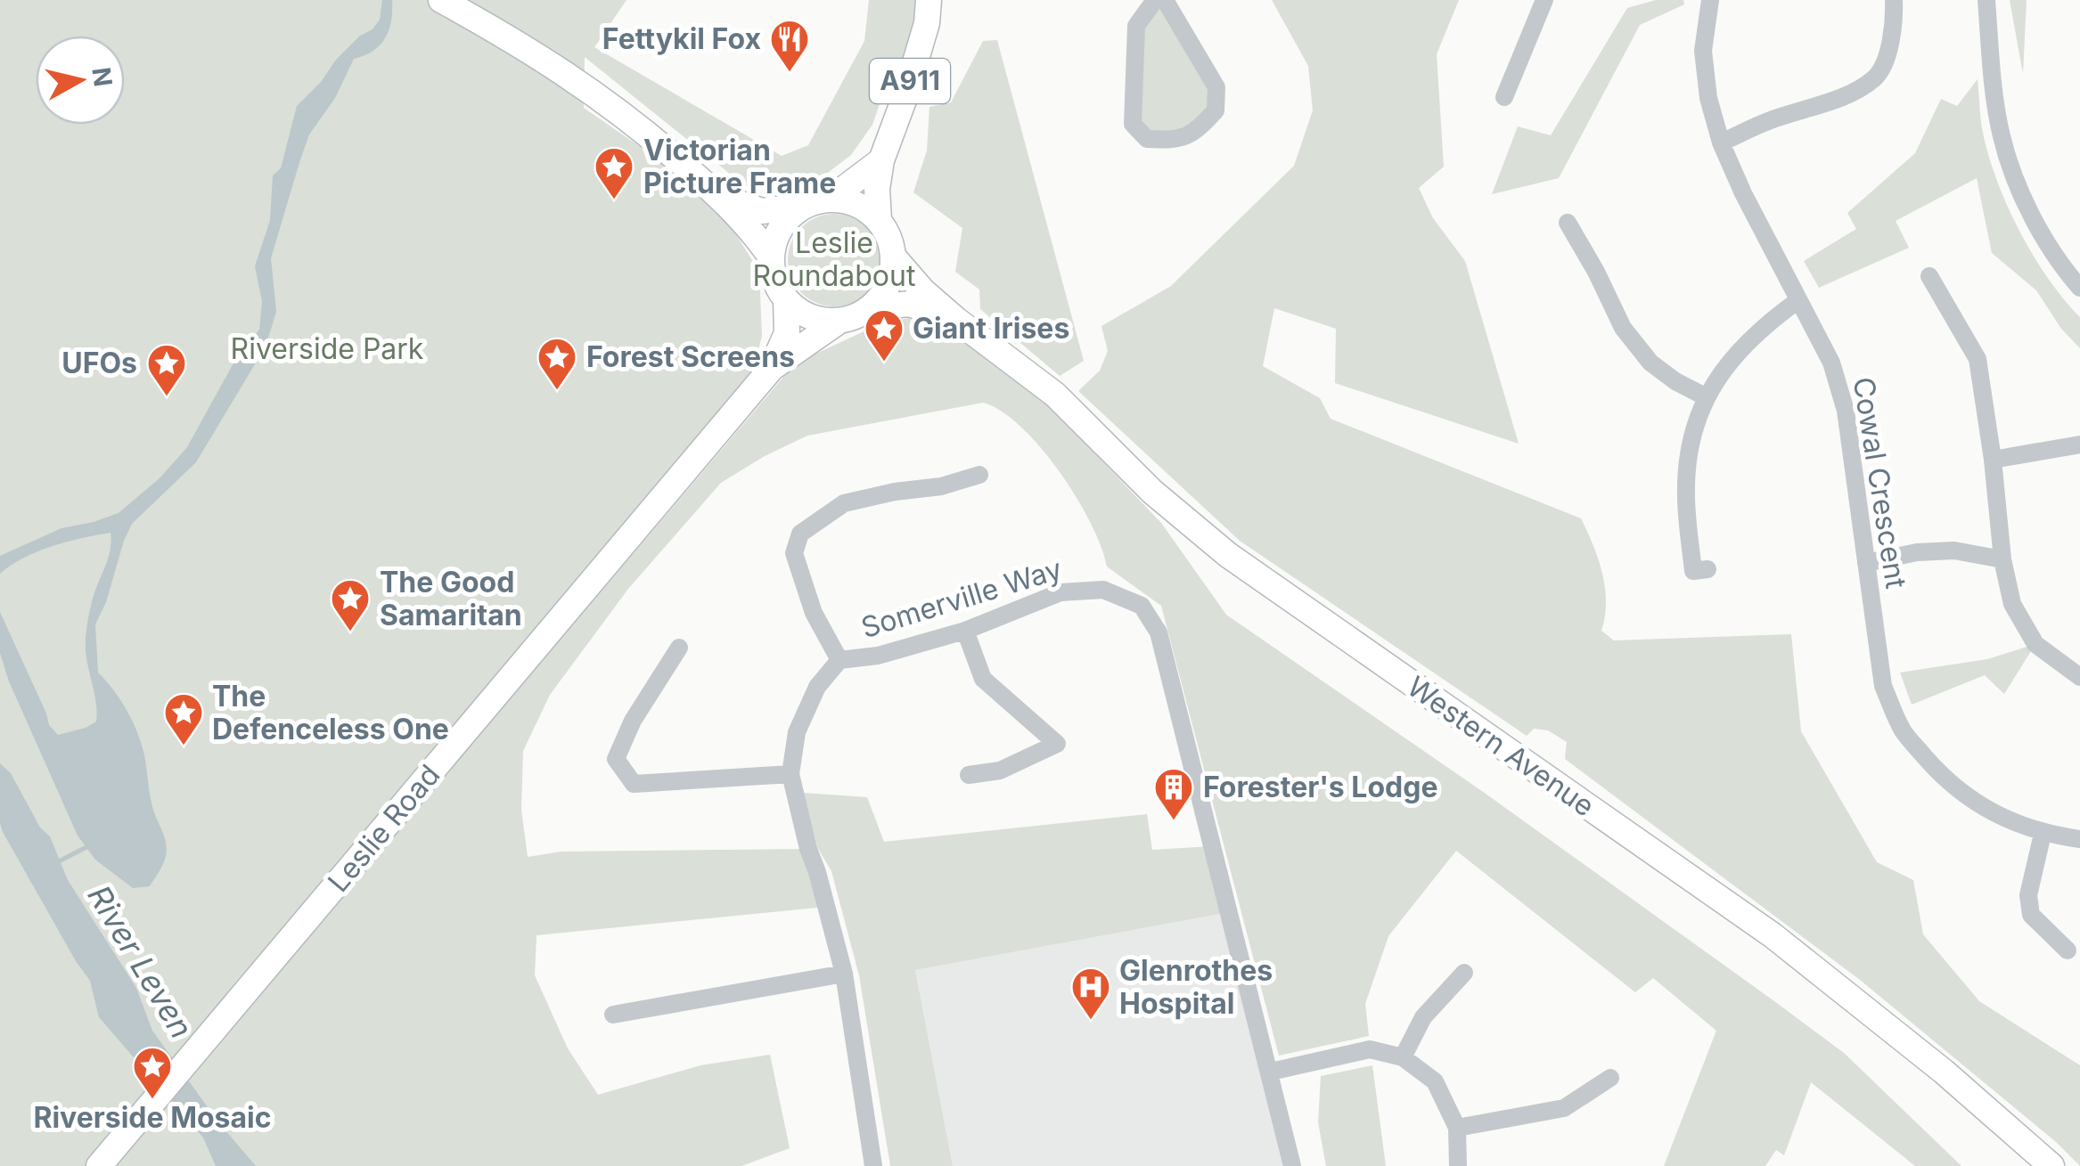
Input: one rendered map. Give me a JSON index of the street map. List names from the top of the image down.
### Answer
{
  "streets": {
    "main road": ["A911", "Western Avenue", "Leslie Road"],
    "street": ["Cowal Crescent", "Somerville Way"]
  },
  "water": ["River Leven"],
  "parks": ["Leslie Roundabout", "Riverside Park"],
  "places": {
    "restaurant": ["Fettykil Fox"],
    "place": [
      "Victorian Picture Frame",
      "Giant Irises",
      "Forest Screens",
      "UFOs",
      "The Good Samaritan",
      "The Defenceless One",
      "Riverside Mosaic"
    ],
    "building": ["Forester's Lodge"],
    "hospital": ["Glenrothes Hospital"]
  },
  "north": "right"
}
